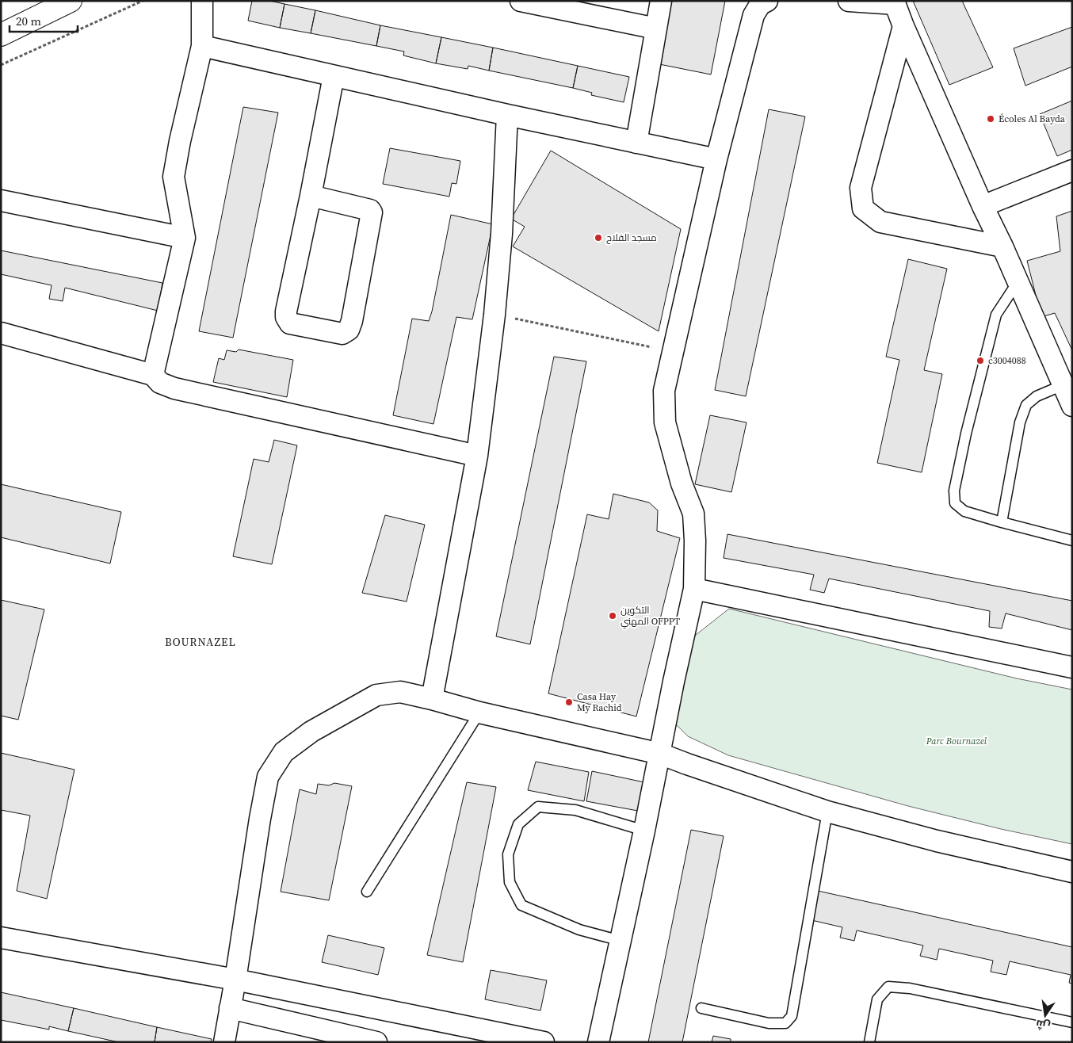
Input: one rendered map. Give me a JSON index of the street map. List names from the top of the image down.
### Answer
{
  "districts": ["BOURNAZEL"],
  "parks": ["Parc Bournazel"],
  "places": [
    "Écoles Al Bayda",
    "مسجد الفلاح",
    "c3004088",
    "التكوين المهني OFPPT",
    "Casa Hay My Rachid"
  ],
  "scale_bar": "20 m",
  "north": "bottom"
}
